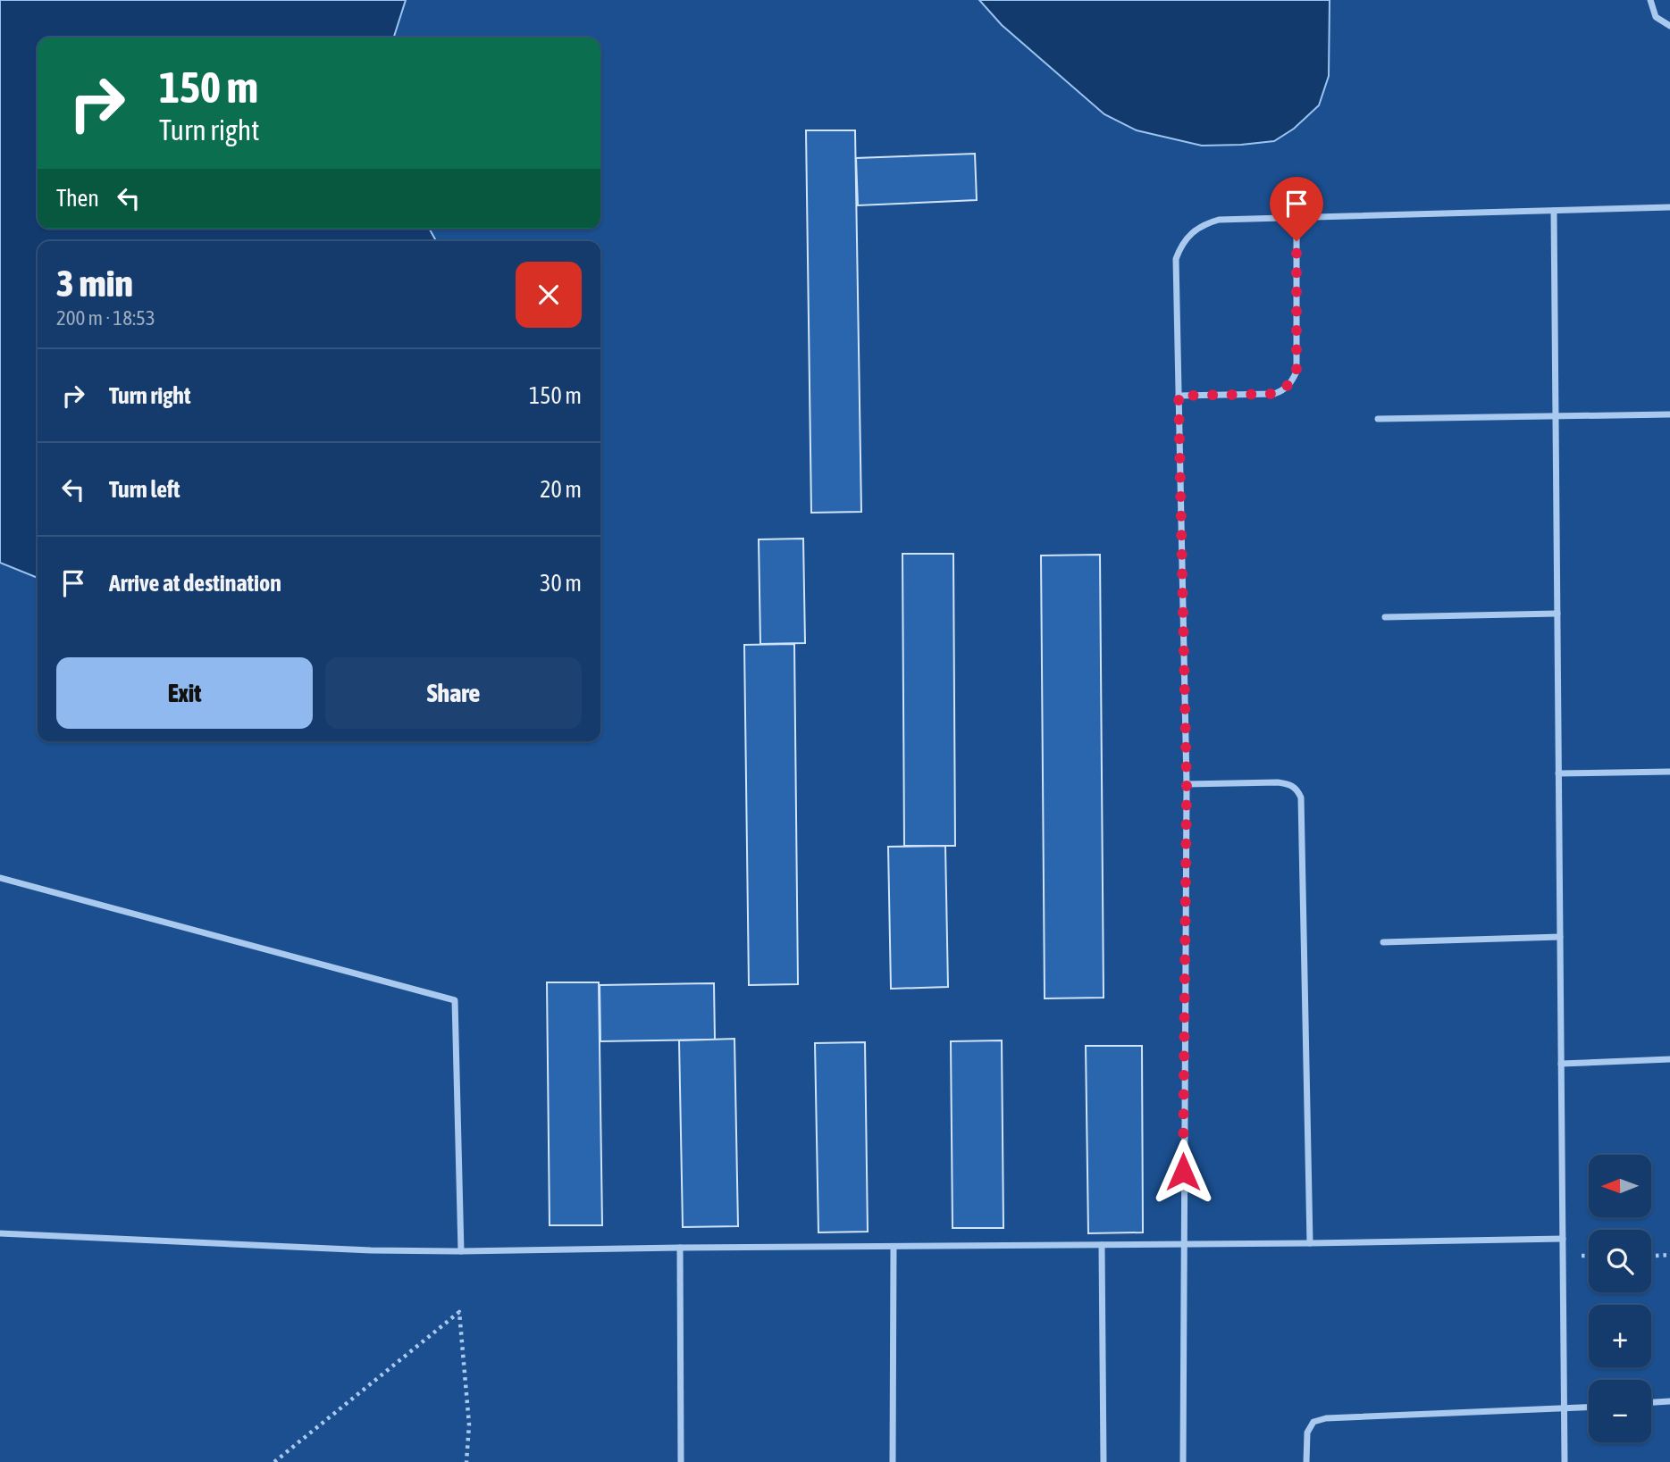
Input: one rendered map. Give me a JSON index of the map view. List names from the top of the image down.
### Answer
{
  "north": "left",
  "page": {
    "turn": ["150 m", "Turn right"],
    "then": "Then",
    "heading": ["3 min", "200 m · 18:53"],
    "list": [
      {
        "name": "Turn right",
        "value": "150 m"
      },
      {
        "name": "Turn left",
        "value": "20 m"
      },
      {
        "name": "Arrive at destination",
        "value": "30 m"
      }
    ],
    "buttons": ["Exit", "Share"],
    "map_buttons": ["+", "−"]
  }
}
